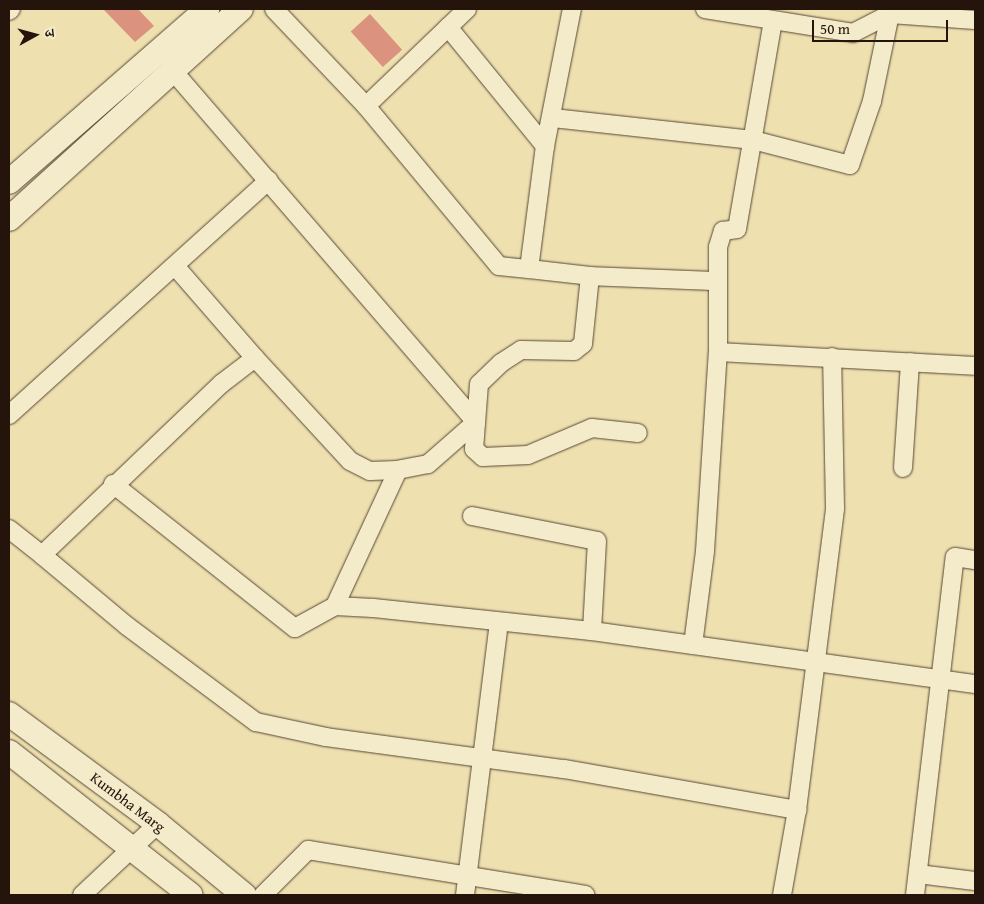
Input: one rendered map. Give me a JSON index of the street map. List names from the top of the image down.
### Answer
{
  "streets": {
    "street": ["Kumbha Marg"]
  },
  "scale_bar": "50 m",
  "north": "right"
}
